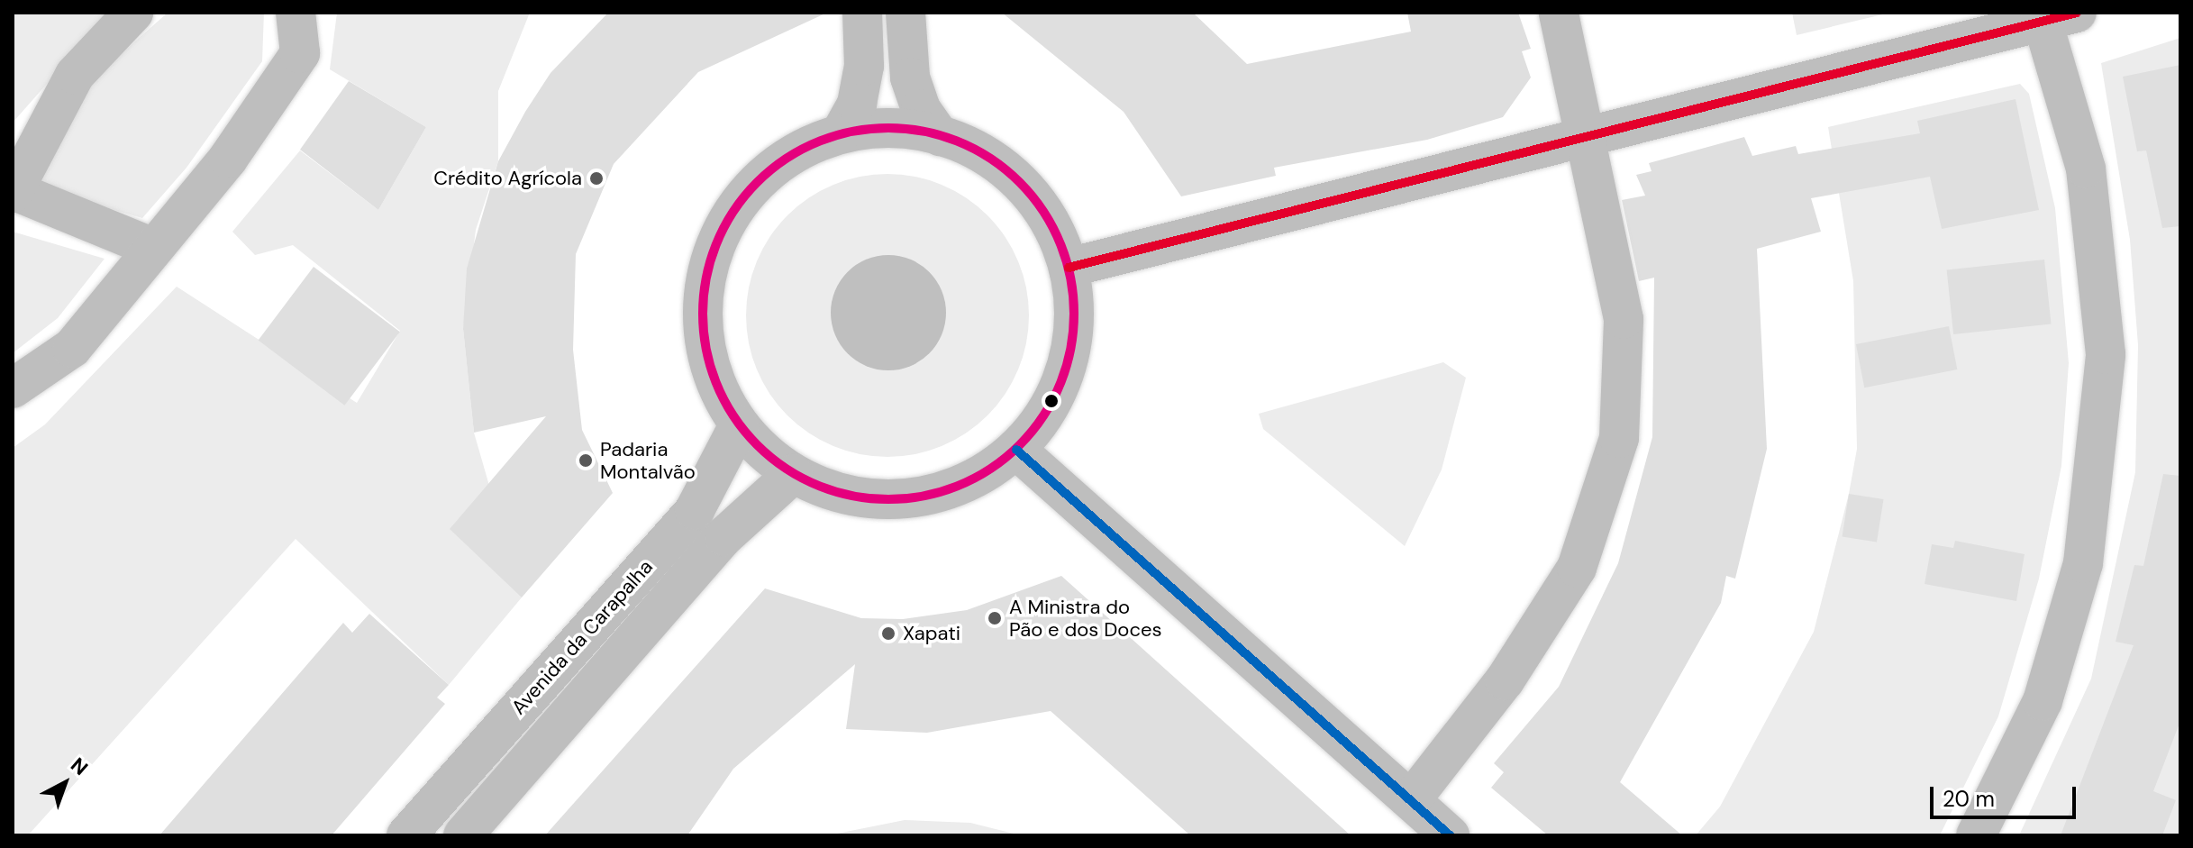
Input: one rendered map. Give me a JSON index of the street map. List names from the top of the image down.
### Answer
{
  "streets": {
    "street": ["Avenida da Carapalha"]
  },
  "places": [
    "Crédito Agrícola",
    "Padaria Montalvão",
    "A Ministra do Pão e dos Doces",
    "Xapati"
  ],
  "scale_bar": "20 m",
  "north": "top right"
}
